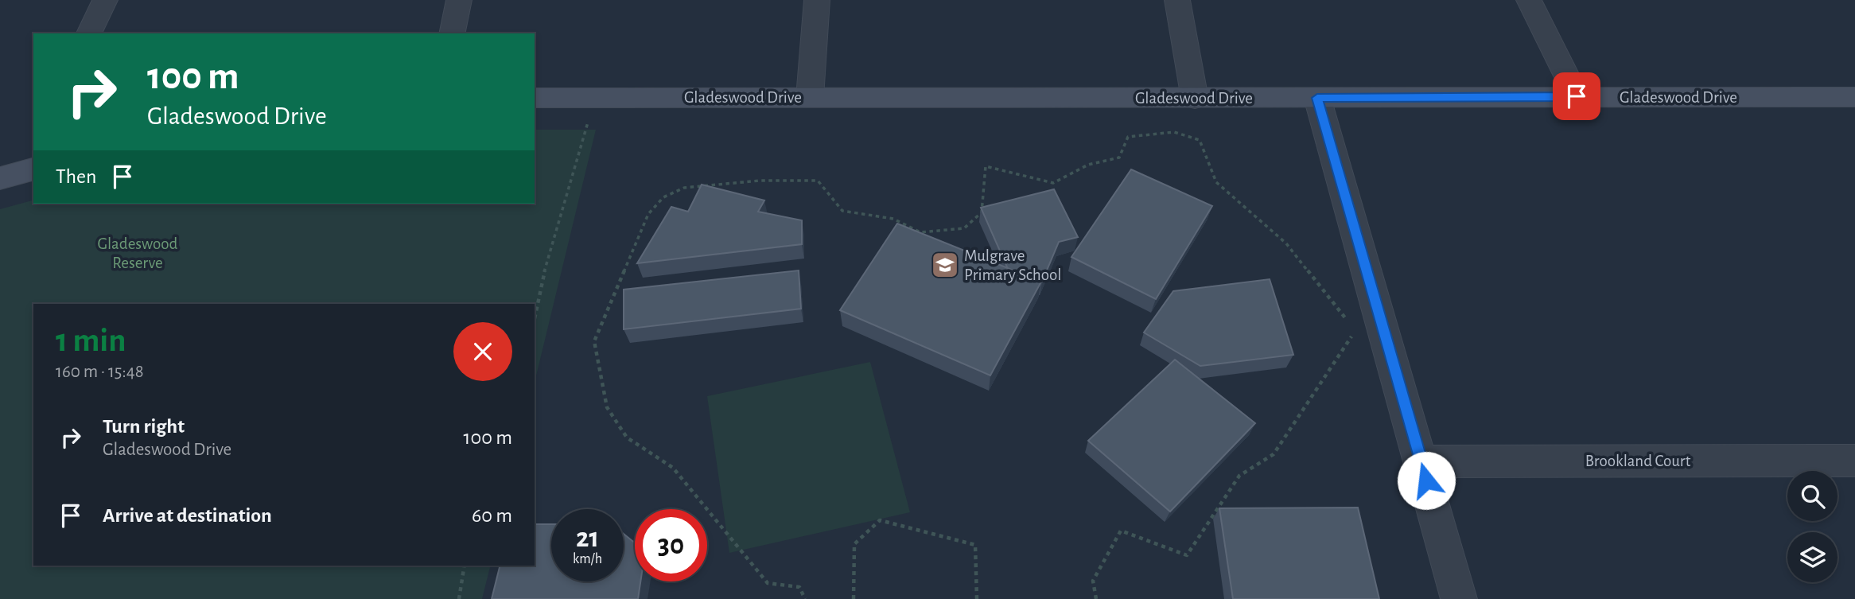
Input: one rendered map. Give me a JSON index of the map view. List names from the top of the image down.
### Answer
{
  "streets": {
    "street": ["Gladeswood Drive", "Brookland Court"]
  },
  "parks": ["Gladeswood Reserve"],
  "places": {
    "school or university": ["Mulgrave Primary School"]
  },
  "page": {
    "turn": ["100 m", "Gladeswood Drive"],
    "then": "Then",
    "heading": ["1 min", "160 m · 15:48"],
    "list": [
      {
        "name": "Turn right",
        "note": "Gladeswood Drive",
        "value": "100 m"
      },
      {
        "name": "Arrive at destination",
        "value": "60 m"
      }
    ],
    "speed": "21 km/h",
    "limit": "30"
  }
}
